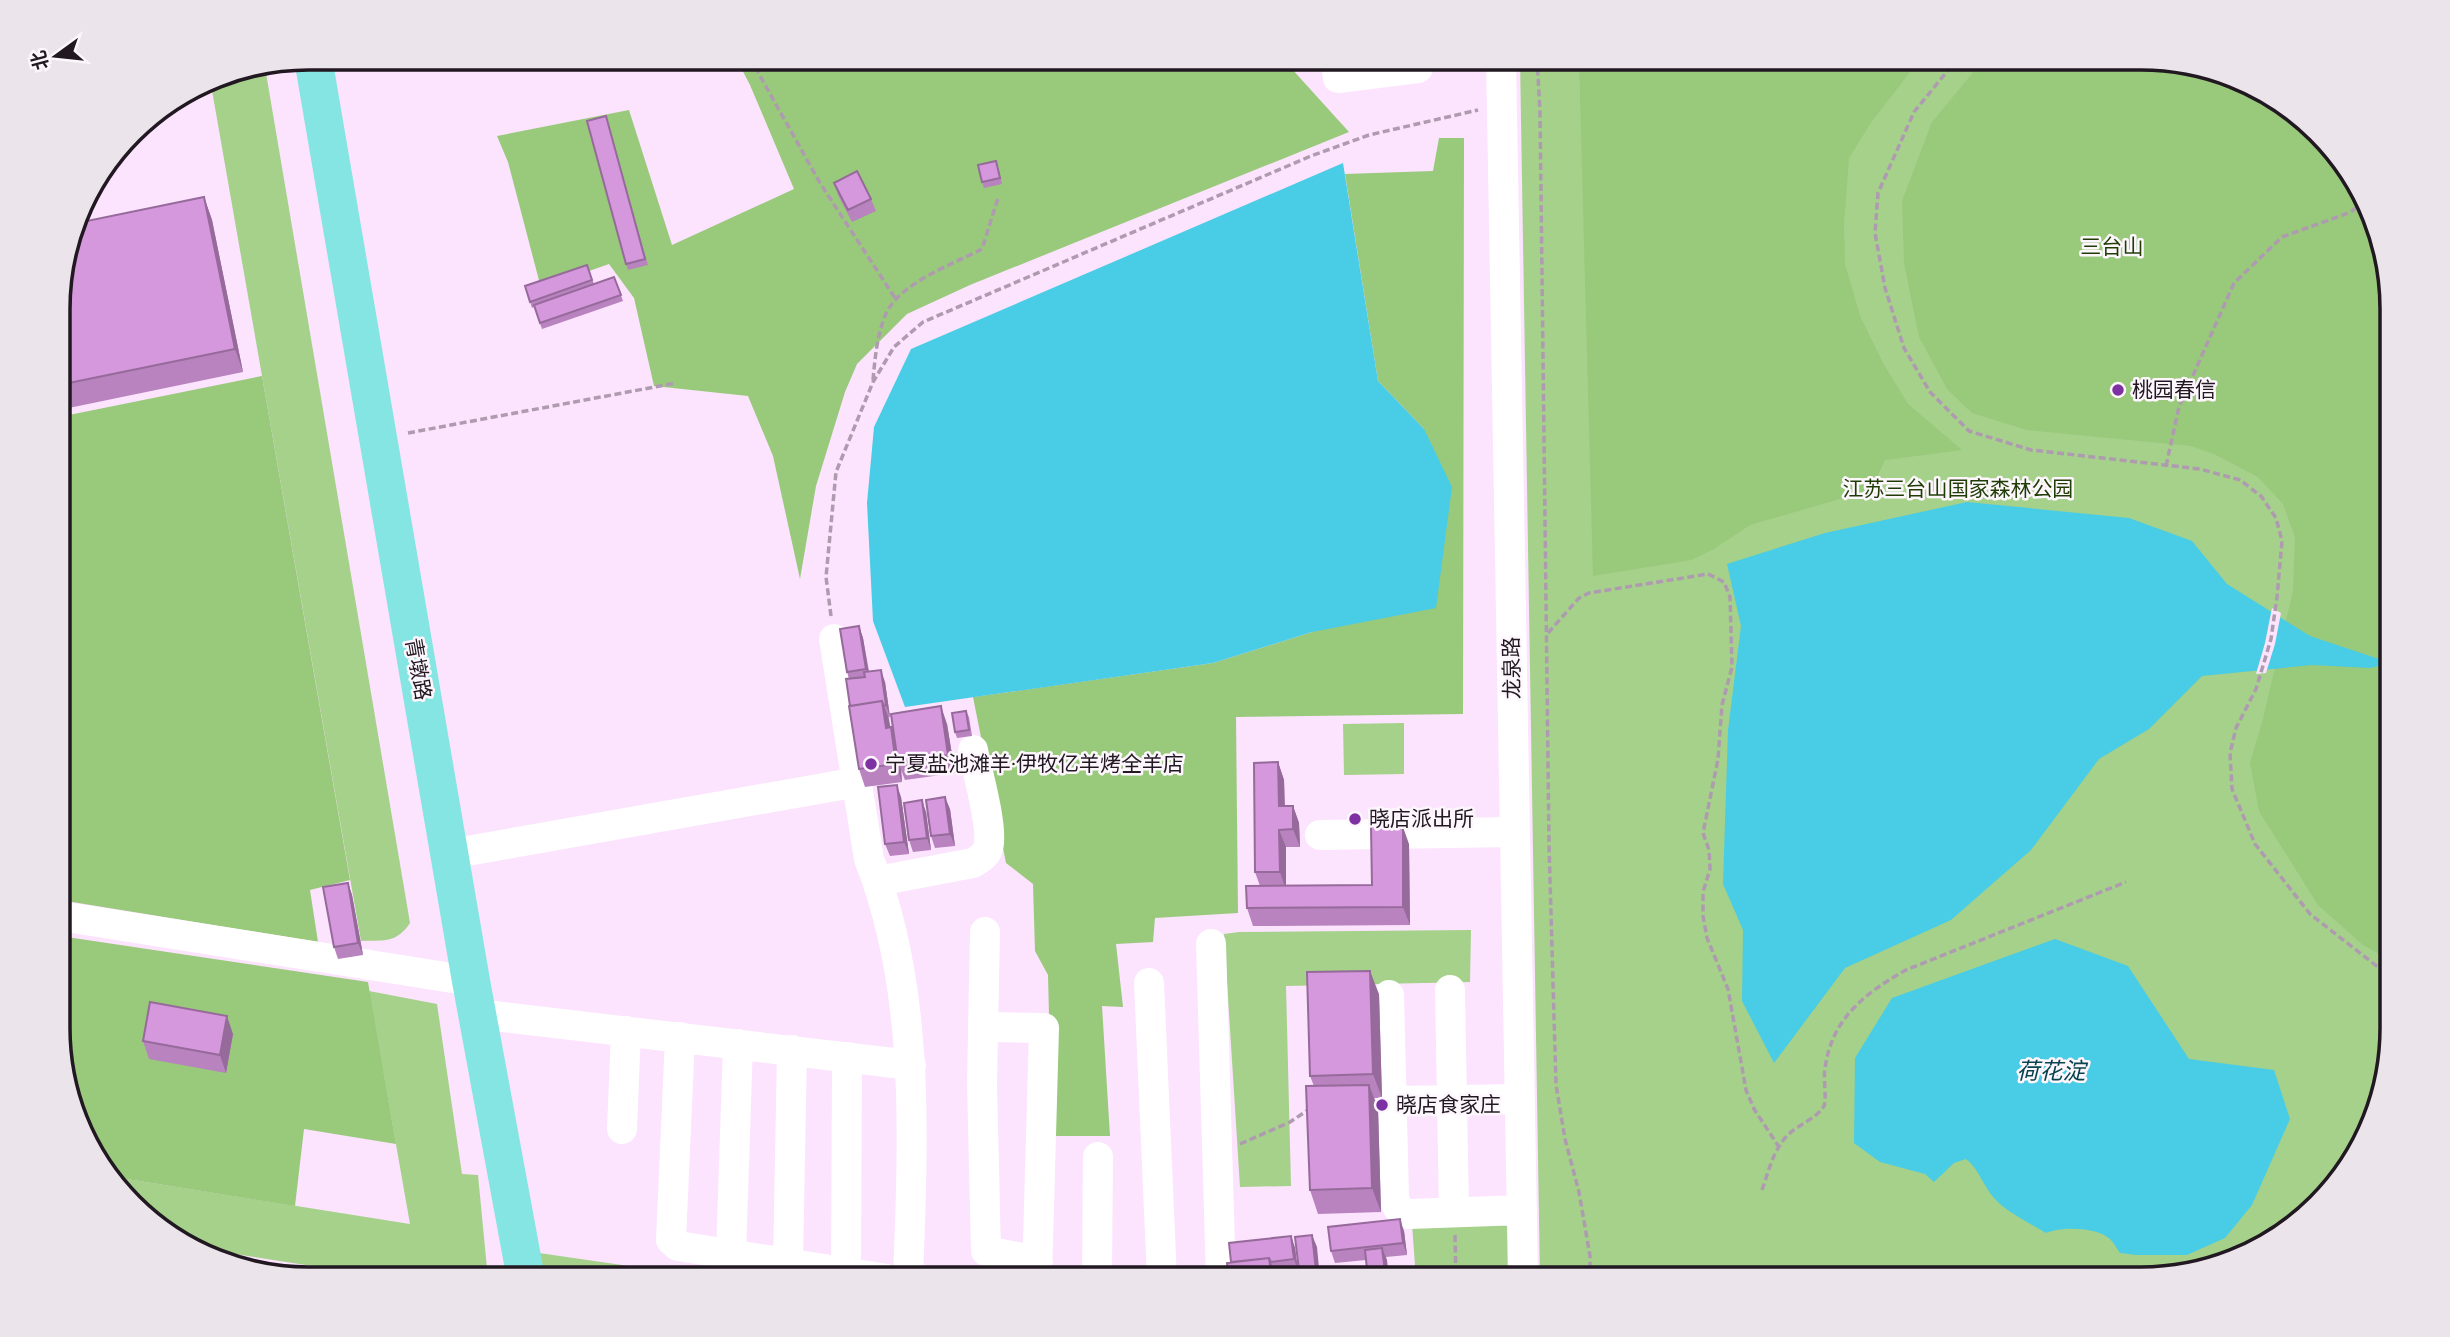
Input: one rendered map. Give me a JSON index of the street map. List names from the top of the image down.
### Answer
{
  "streets": {
    "main road": ["青墩路"],
    "street": ["龙泉路"]
  },
  "water": ["荷花淀"],
  "parks": ["三台山", "江苏三台山国家森林公园"],
  "places": [
    "桃园春信",
    "宁夏盐池滩羊·伊牧亿羊烤全羊店",
    "晓店派出所",
    "晓店食家庄"
  ],
  "north": "left"
}
